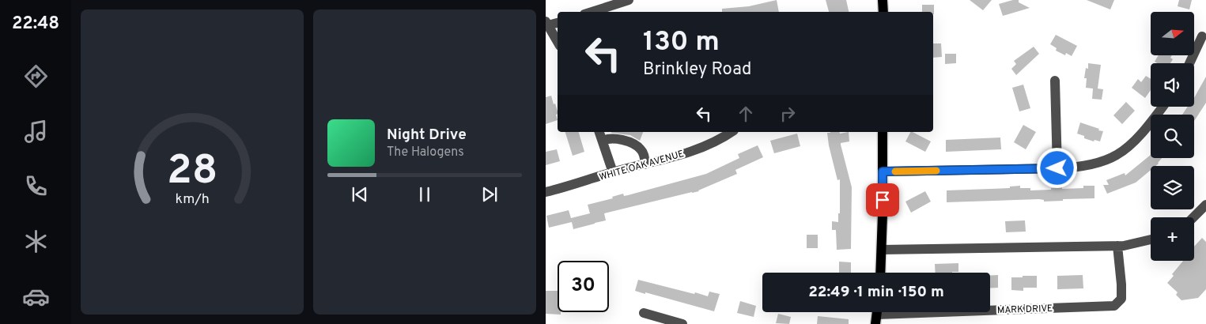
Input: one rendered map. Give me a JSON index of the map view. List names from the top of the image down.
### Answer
{
  "streets": {
    "street": ["WHITE OAK AVENUE", "MARK DRIVE"]
  },
  "north": "right",
  "page": {
    "tabs": "22:48",
    "map_buttons": "+",
    "turn": ["130 m", "Brinkley Road"],
    "song": ["Night Drive", "The Halogens"],
    "limit": "30",
    "trip": "22:49 · 1 min · 150 m",
    "gauge": ["28", "km/h"]
  }
}
